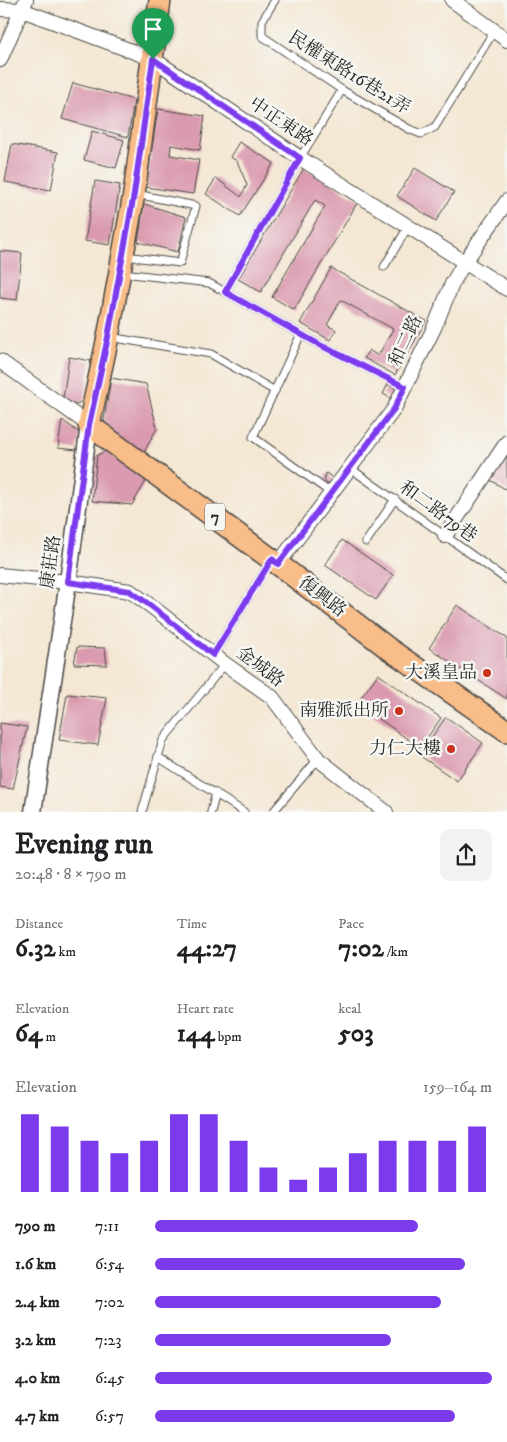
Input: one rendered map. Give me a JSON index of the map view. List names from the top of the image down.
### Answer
{
  "streets": {
    "main road": ["7", "復興路"],
    "street": [
      "中正東路",
      "和二路",
      "康莊路",
      "金城路"
    ],
    "lane": ["民權東路16巷21弄", "和二路79巷"]
  },
  "crossings": [
    ["中正東路", "和二路"],
    ["和二路", "和二路79巷"],
    ["和二路", "復興路"],
    ["康莊路", "復興路"],
    ["康莊路", "金城路"]
  ],
  "places": ["大溪皇品", "南雅派出所", "力仁大樓"],
  "page": {
    "heading": ["Evening run", "20:48 · 8 × 790 m"],
    "stats": [
      ["Distance", "6.32 km"],
      ["Time", "44:27"],
      ["Pace", "7:02 /km"],
      ["Elevation", "64 m"],
      ["Heart rate", "144 bpm"],
      ["kcal", "503"]
    ],
    "chart": ["Elevation", "159–164 m"],
    "list": [
      {
        "name": "790 m",
        "note": "7:11"
      },
      {
        "name": "1.6 km",
        "note": "6:54"
      },
      {
        "name": "2.4 km",
        "note": "7:02"
      },
      {
        "name": "3.2 km",
        "note": "7:23"
      },
      {
        "name": "4.0 km",
        "note": "6:45"
      },
      {
        "name": "4.7 km",
        "note": "6:57"
      }
    ]
  }
}
